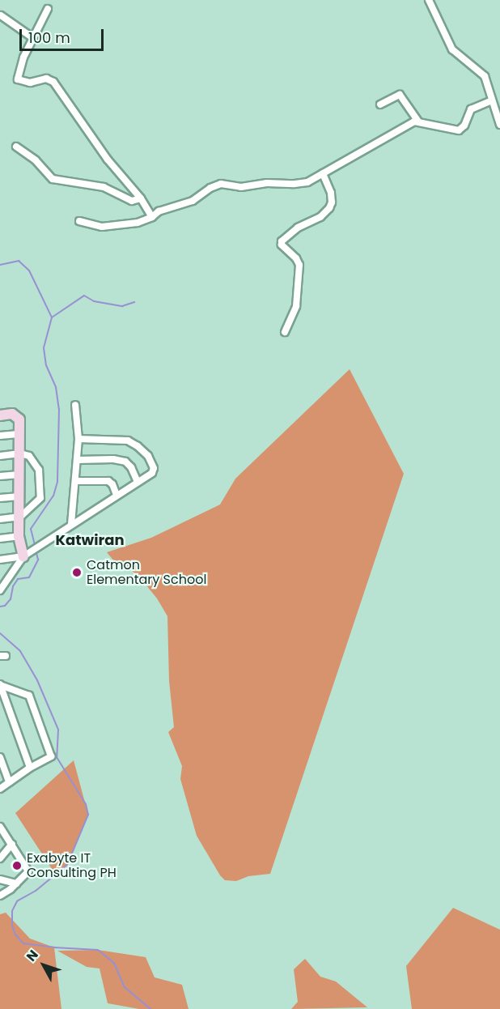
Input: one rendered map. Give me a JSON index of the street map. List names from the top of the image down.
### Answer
{
  "districts": ["Katwiran"],
  "places": ["Catmon Elementary School", "Exabyte IT Consulting PH"],
  "scale_bar": "100 m",
  "north": "top left"
}
